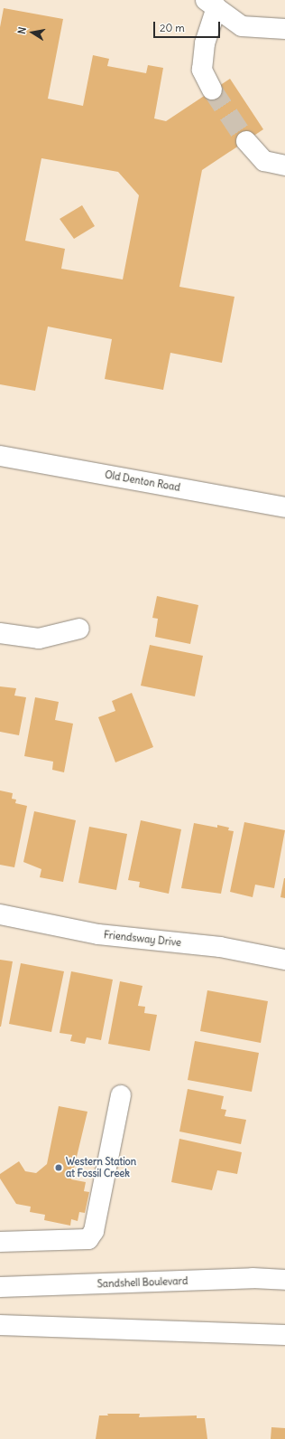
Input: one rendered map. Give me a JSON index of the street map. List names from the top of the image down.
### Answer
{
  "streets": {
    "street": ["Old Denton Road", "Friendsway Drive", "Sandshell Boulevard"]
  },
  "places": ["Western Station at Fossil Creek"],
  "scale_bar": "20 m",
  "north": "left"
}
